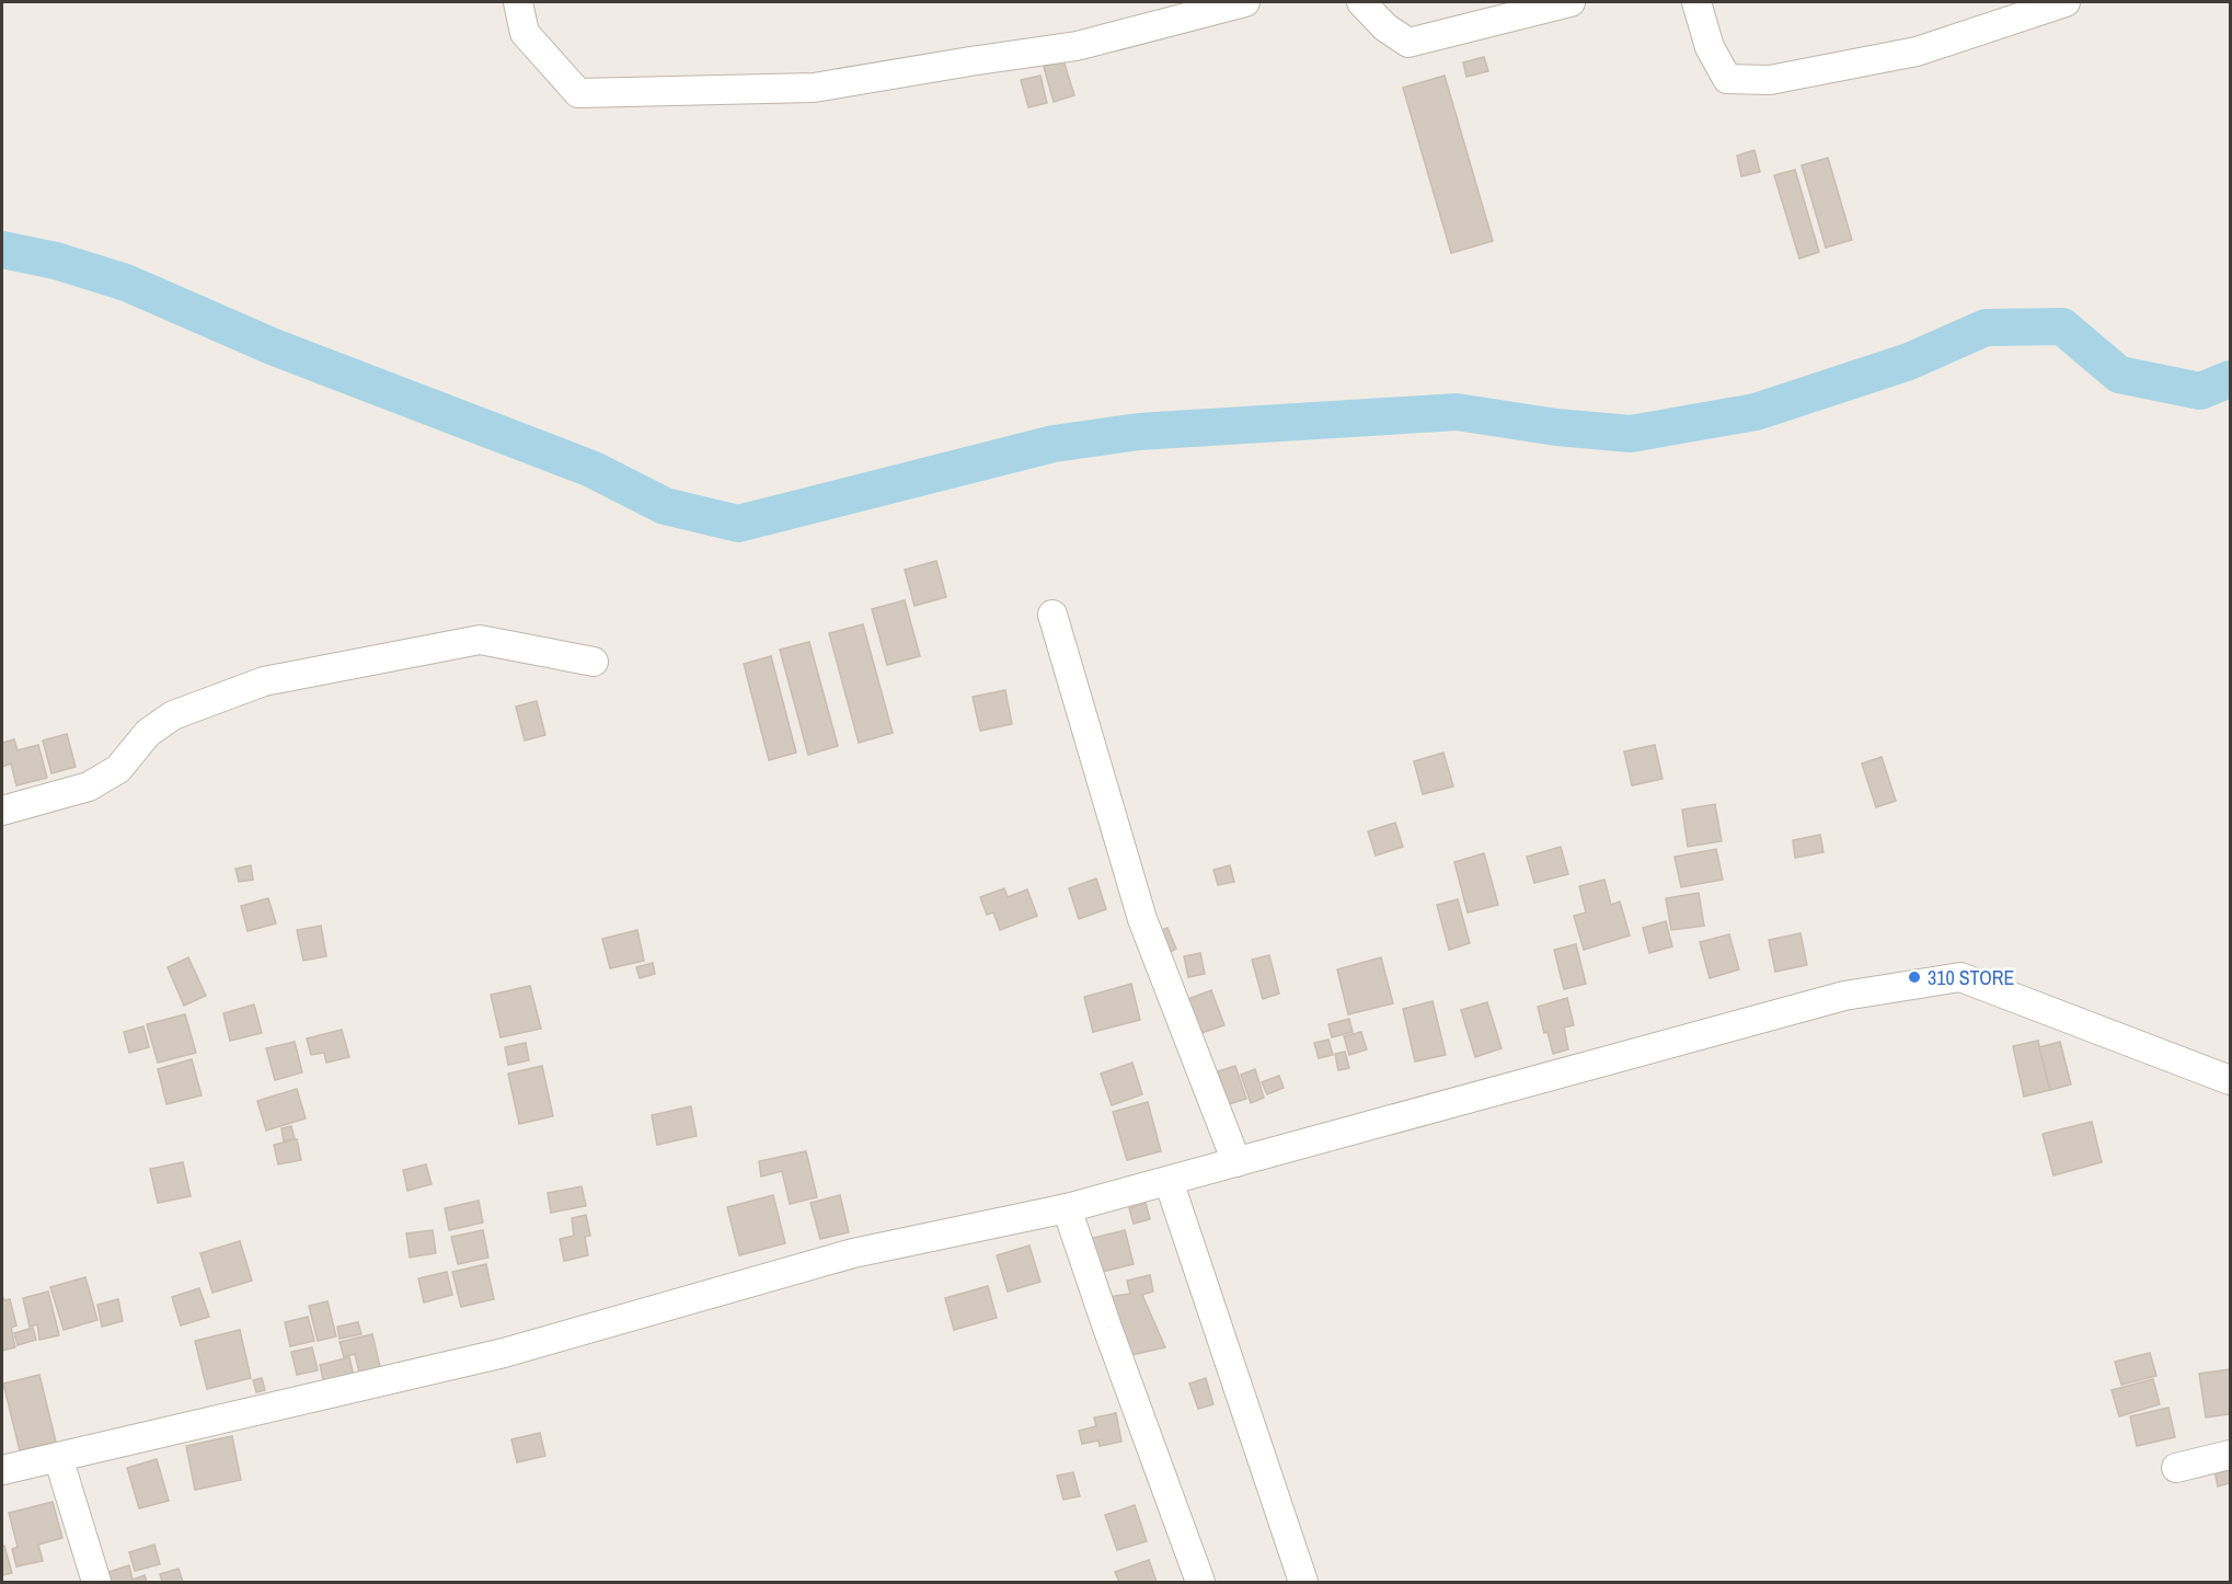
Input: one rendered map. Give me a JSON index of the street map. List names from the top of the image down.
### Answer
{
  "places": ["310 STORE"]
}
